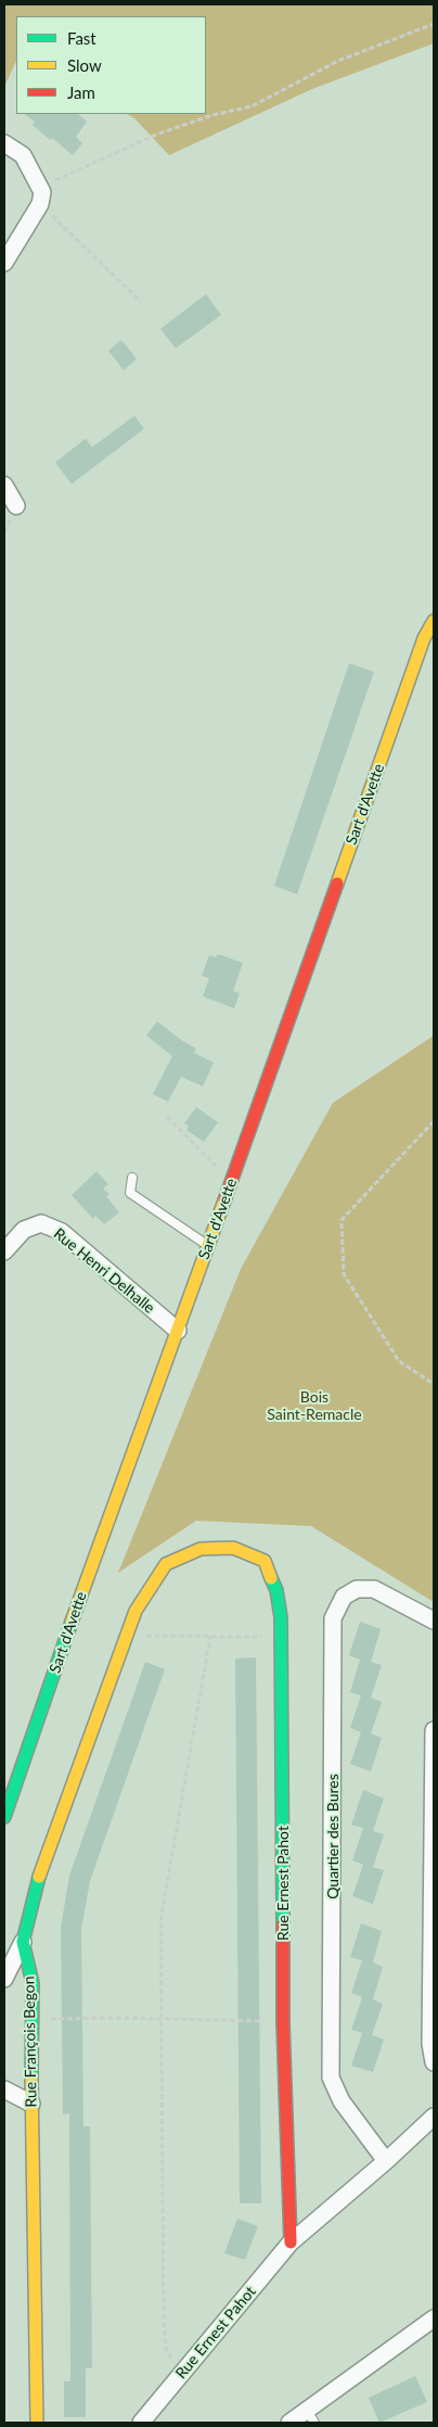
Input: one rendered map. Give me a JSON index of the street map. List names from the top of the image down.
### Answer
{
  "streets": {
    "street": [
      "Sart d'Avette",
      "Rue Henri Delhalle",
      "Quartier des Bures",
      "Rue Ernest Pahot",
      "Rue François Begon"
    ]
  },
  "crossings": [
    ["Sart d'Avette", "Rue Henri Delhalle"],
    ["Quartier des Bures", "Rue Ernest Pahot"],
    ["Rue Ernest Pahot", "Rue François Begon"]
  ],
  "parks": ["Bois Saint-Remacle"],
  "legend": ["Fast", "Slow", "Jam"]
}
